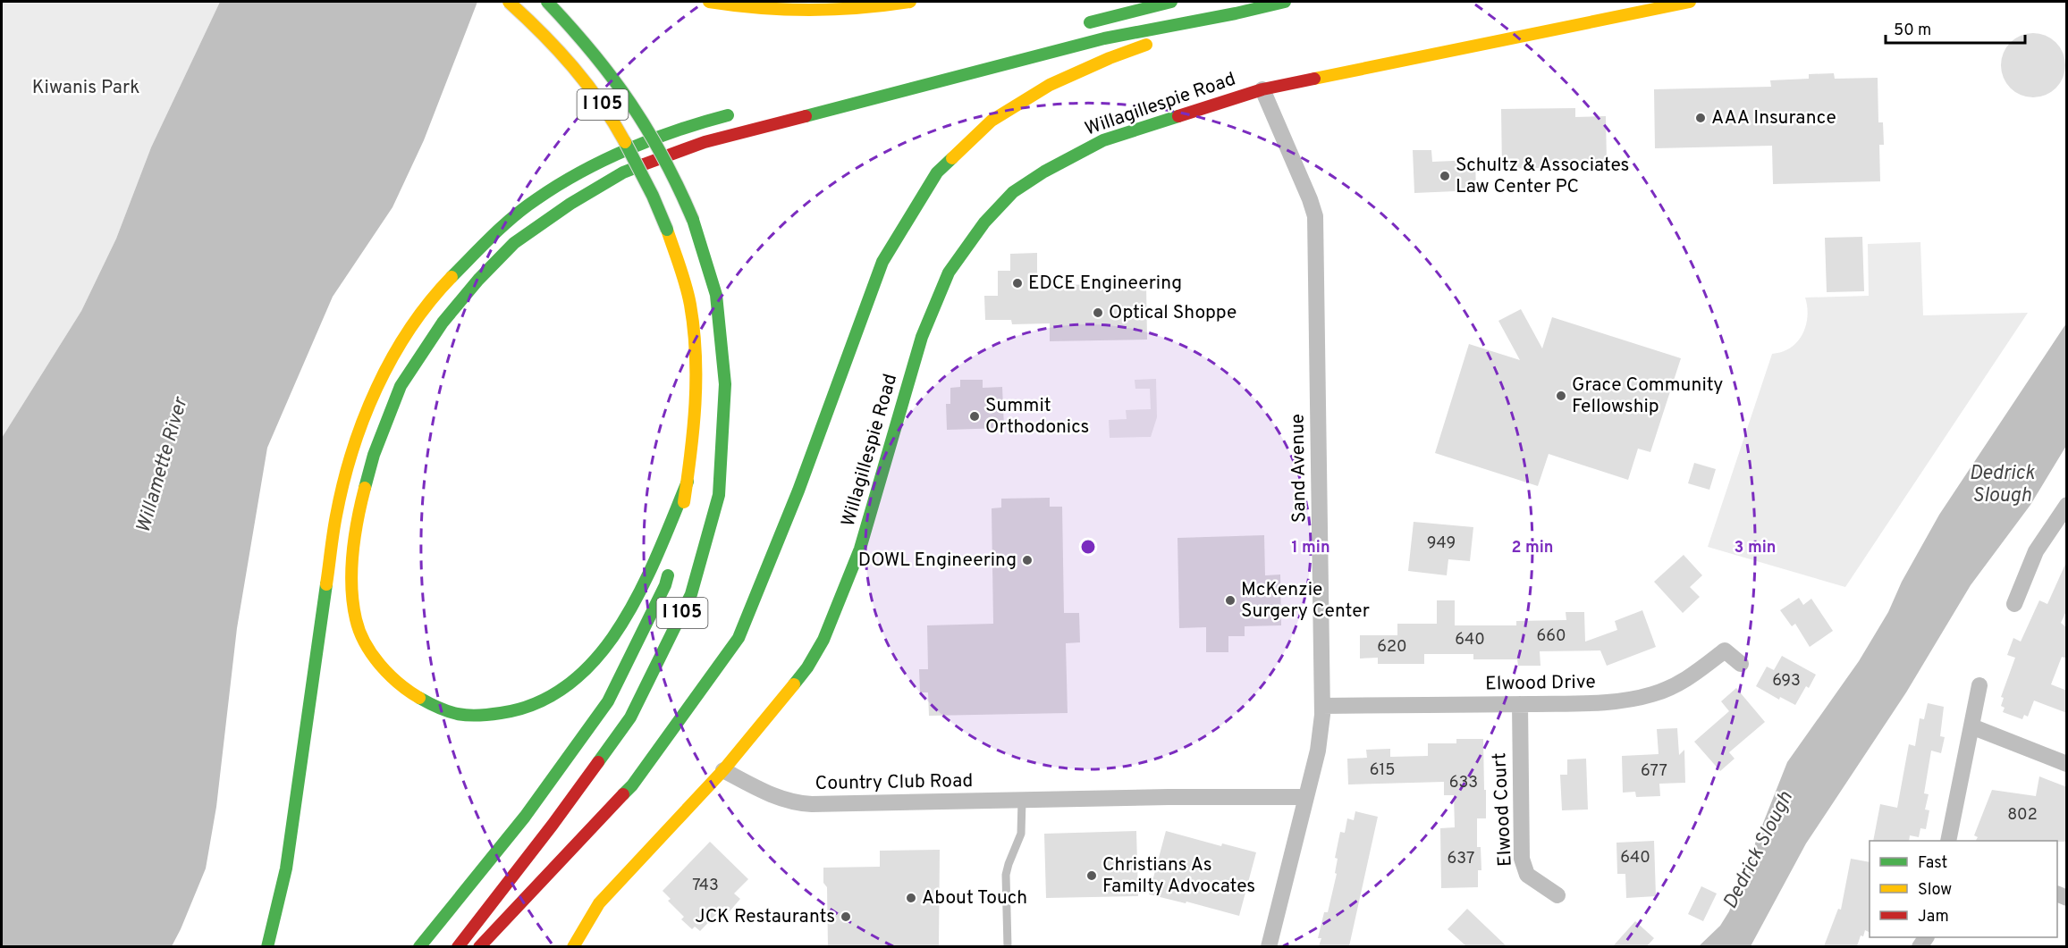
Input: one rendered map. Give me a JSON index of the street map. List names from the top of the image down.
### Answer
{
  "streets": {
    "main road": ["I 105", "Willagillespie Road"],
    "street": [
      "Sand Avenue",
      "Elwood Drive",
      "Country Club Road",
      "Elwood Court"
    ]
  },
  "crossings": [
    ["Willagillespie Road", "Sand Avenue"],
    ["Willagillespie Road", "Country Club Road"],
    ["Sand Avenue", "Elwood Drive"],
    ["Sand Avenue", "Country Club Road"],
    ["Elwood Drive", "Elwood Court"]
  ],
  "water": ["Willamette River", "Dedrick Slough"],
  "parks": ["Kiwanis Park"],
  "places": [
    "AAA Insurance",
    "Schultz & Associates Law Center PC",
    "EDCE Engineering",
    "Optical Shoppe",
    "Grace Community Fellowship",
    "Summit Orthodonics",
    "DOWL Engineering",
    "McKenzie Surgery Center",
    "Christians As Familty Advocates",
    "About Touch",
    "JCK Restaurants"
  ],
  "house_numbers": [
    "949",
    "660",
    "640",
    "620",
    "693",
    "615",
    "677",
    "633",
    "802",
    "640",
    "637",
    "743"
  ],
  "legend": ["Fast", "Slow", "Jam"],
  "scale_bar": "50 m",
  "rings": ["1 min", "2 min", "3 min"]
}
